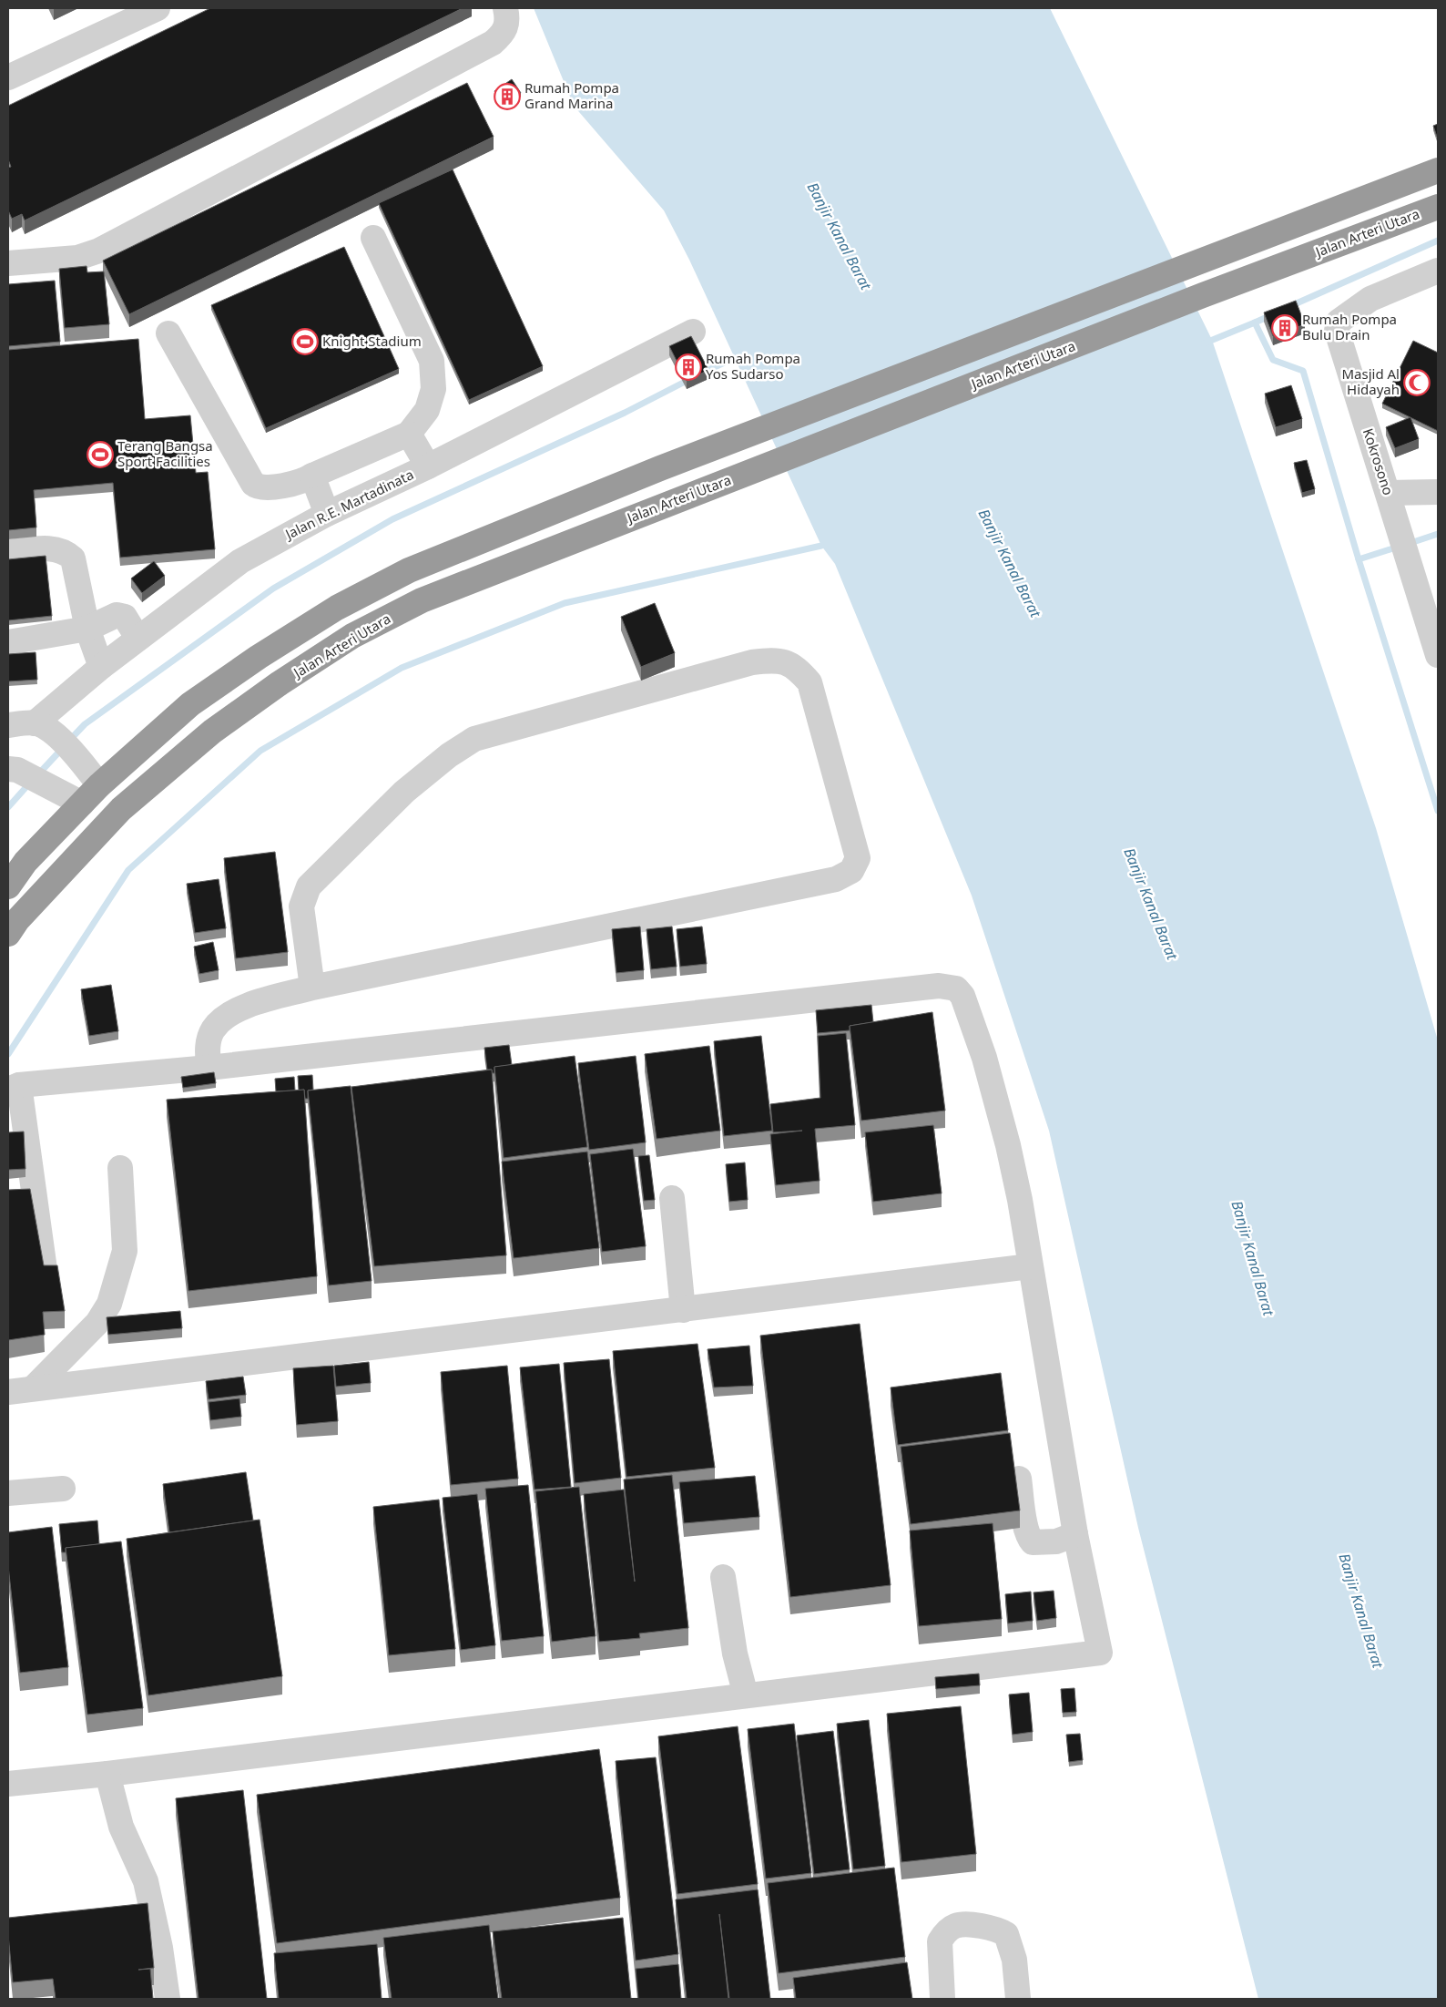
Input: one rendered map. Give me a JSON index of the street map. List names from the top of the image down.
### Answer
{
  "streets": {
    "highway": ["Jalan Arteri Utara"],
    "street": ["Kokrosono", "Jalan R.E. Martadinata"]
  },
  "water": ["Banjir Kanal Barat"],
  "places": {
    "building": ["Rumah Pompa Grand Marina", "Rumah Pompa Bulu Drain", "Rumah Pompa Yos Sudarso"],
    "sports": ["Knight Stadium", "Terang Bangsa Sport Facilities"],
    "mosque": ["Masjid Al Hidayah"]
  }
}
